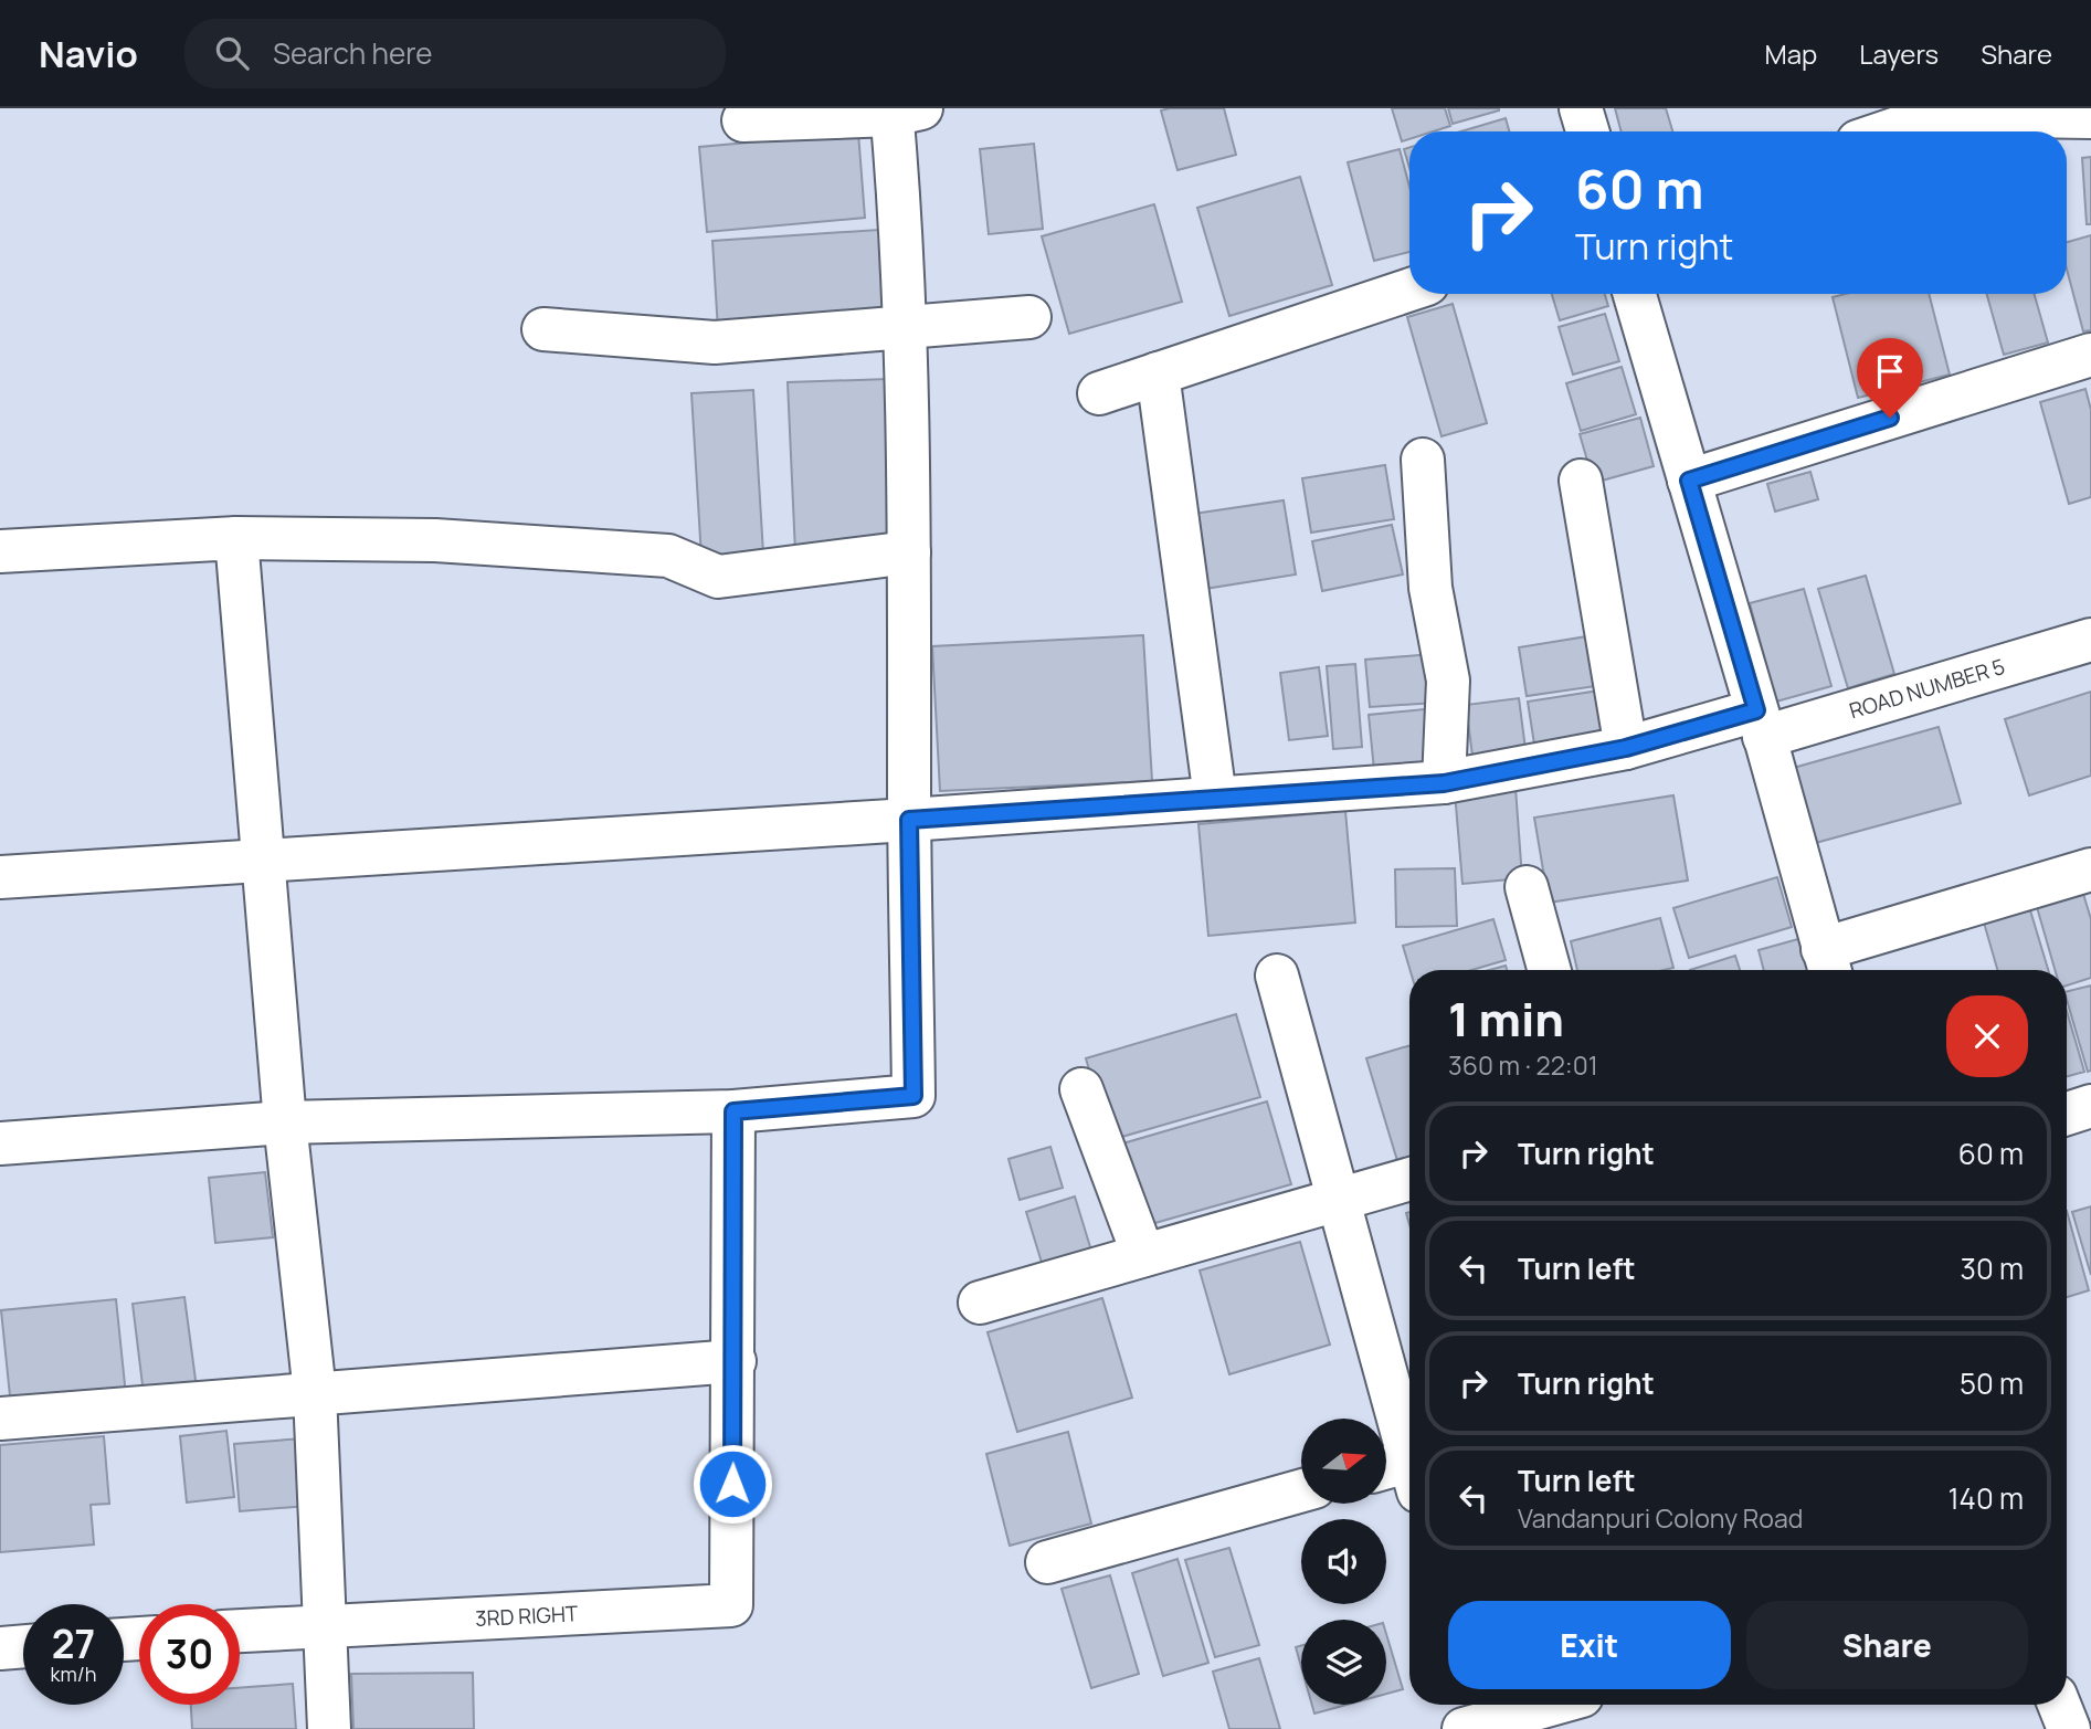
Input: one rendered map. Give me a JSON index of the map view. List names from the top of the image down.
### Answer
{
  "streets": {
    "street": ["ROAD NUMBER 5", "3RD RIGHT"]
  },
  "north": "right",
  "page": {
    "header": "Navio",
    "search": "Search here",
    "nav": ["Map", "Layers", "Share"],
    "turn": ["60 m", "Turn right"],
    "heading": ["1 min", "360 m · 22:01"],
    "list": [
      {
        "name": "Turn right",
        "value": "60 m"
      },
      {
        "name": "Turn left",
        "value": "30 m"
      },
      {
        "name": "Turn right",
        "value": "50 m"
      },
      {
        "name": "Turn left",
        "note": "Vandanpuri Colony Road",
        "value": "140 m"
      }
    ],
    "buttons": ["Exit", "Share"],
    "speed": "27 km/h",
    "limit": "30"
  }
}
